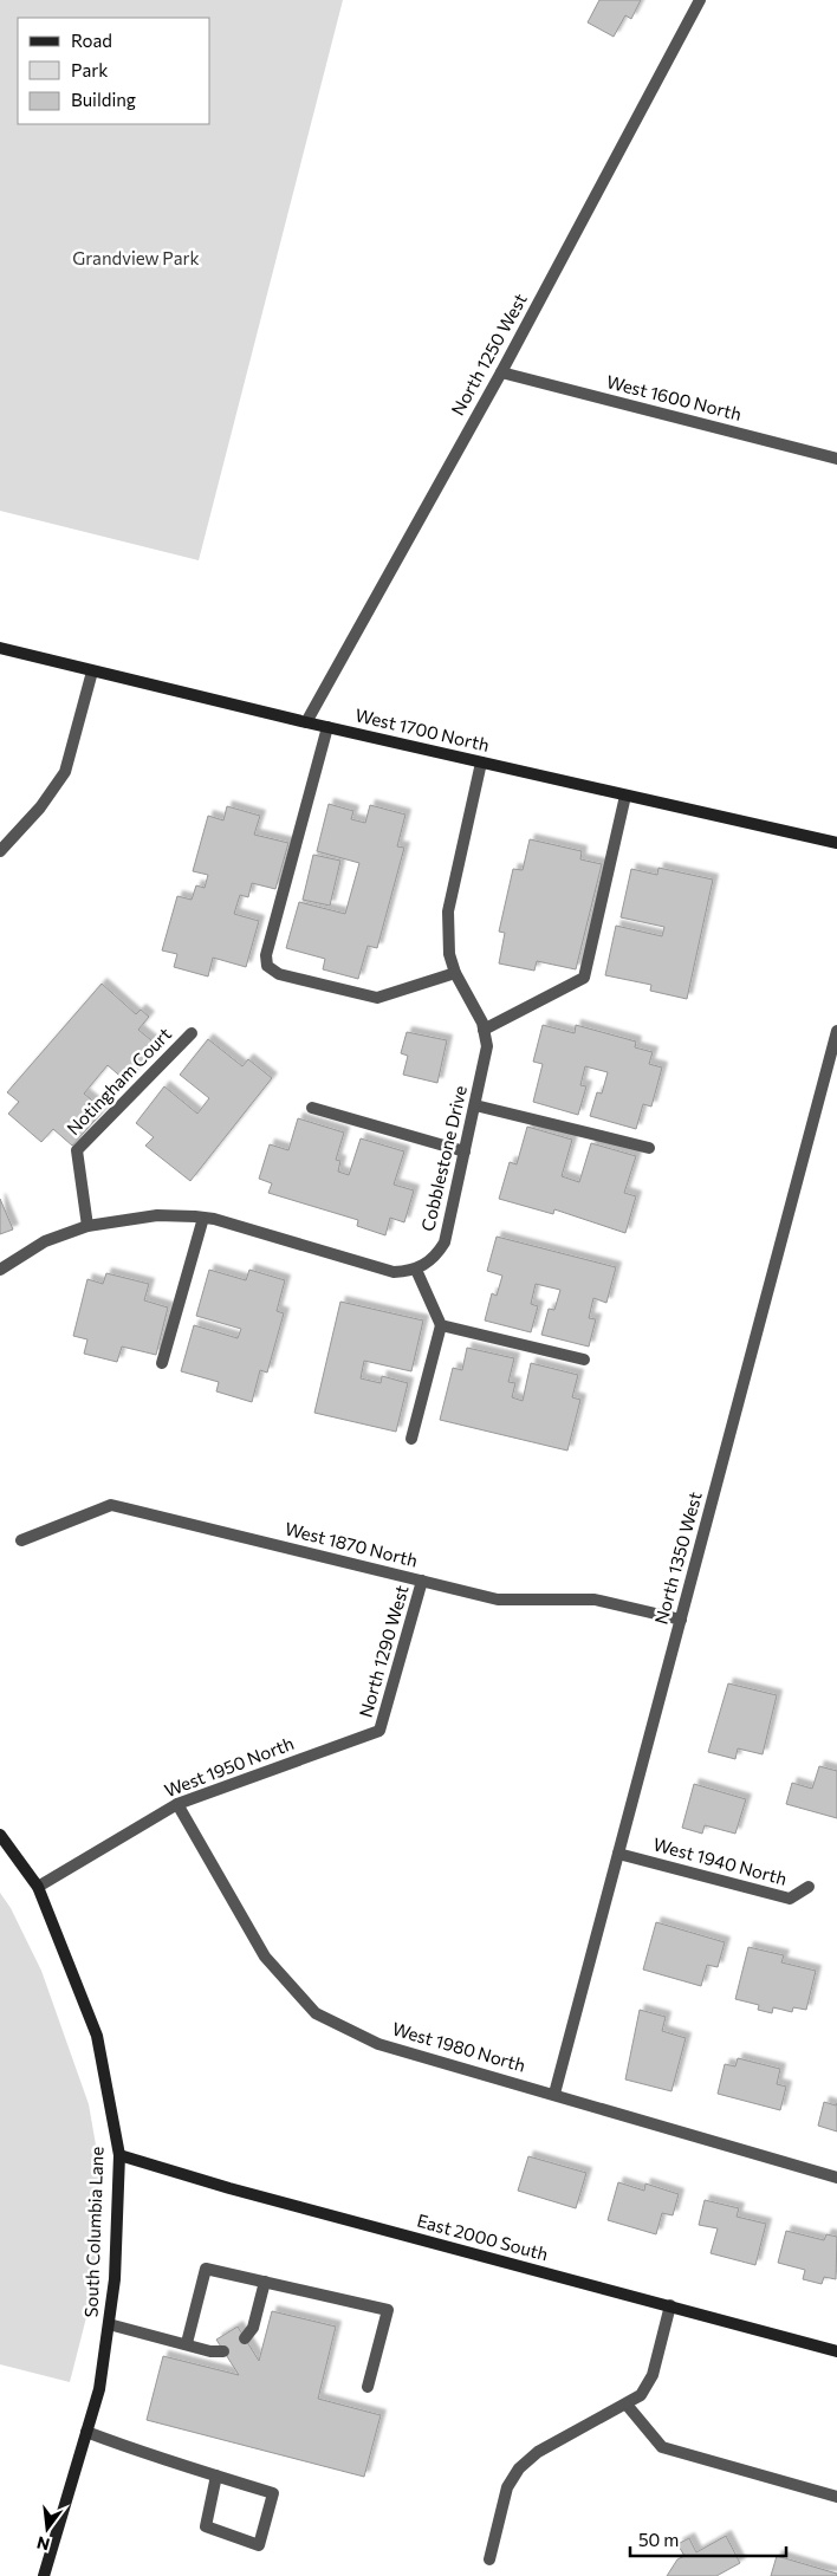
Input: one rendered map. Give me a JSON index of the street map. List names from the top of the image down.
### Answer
{
  "streets": {
    "street": [
      "North 1250 West",
      "West 1600 North",
      "West 1700 North",
      "Notingham Court",
      "Cobblestone Drive",
      "West 1870 North",
      "North 1350 West",
      "North 1290 West",
      "West 1950 North",
      "West 1940 North",
      "West 1980 North",
      "South Columbia Lane",
      "East 2000 South"
    ]
  },
  "crossings": [
    ["North 1250 West", "West 1600 North"],
    ["North 1250 West", "West 1700 North"],
    ["West 1700 North", "Cobblestone Drive"],
    ["West 1870 North", "North 1350 West"],
    ["West 1870 North", "North 1290 West"],
    ["North 1350 West", "West 1940 North"],
    ["North 1350 West", "West 1980 North"],
    ["North 1290 West", "West 1950 North"],
    ["West 1950 North", "West 1980 North"],
    ["West 1950 North", "South Columbia Lane"],
    ["South Columbia Lane", "East 2000 South"]
  ],
  "parks": ["Grandview Park"],
  "legend": ["Road", "Park", "Building"],
  "scale_bar": "50 m",
  "north": "bottom"
}
